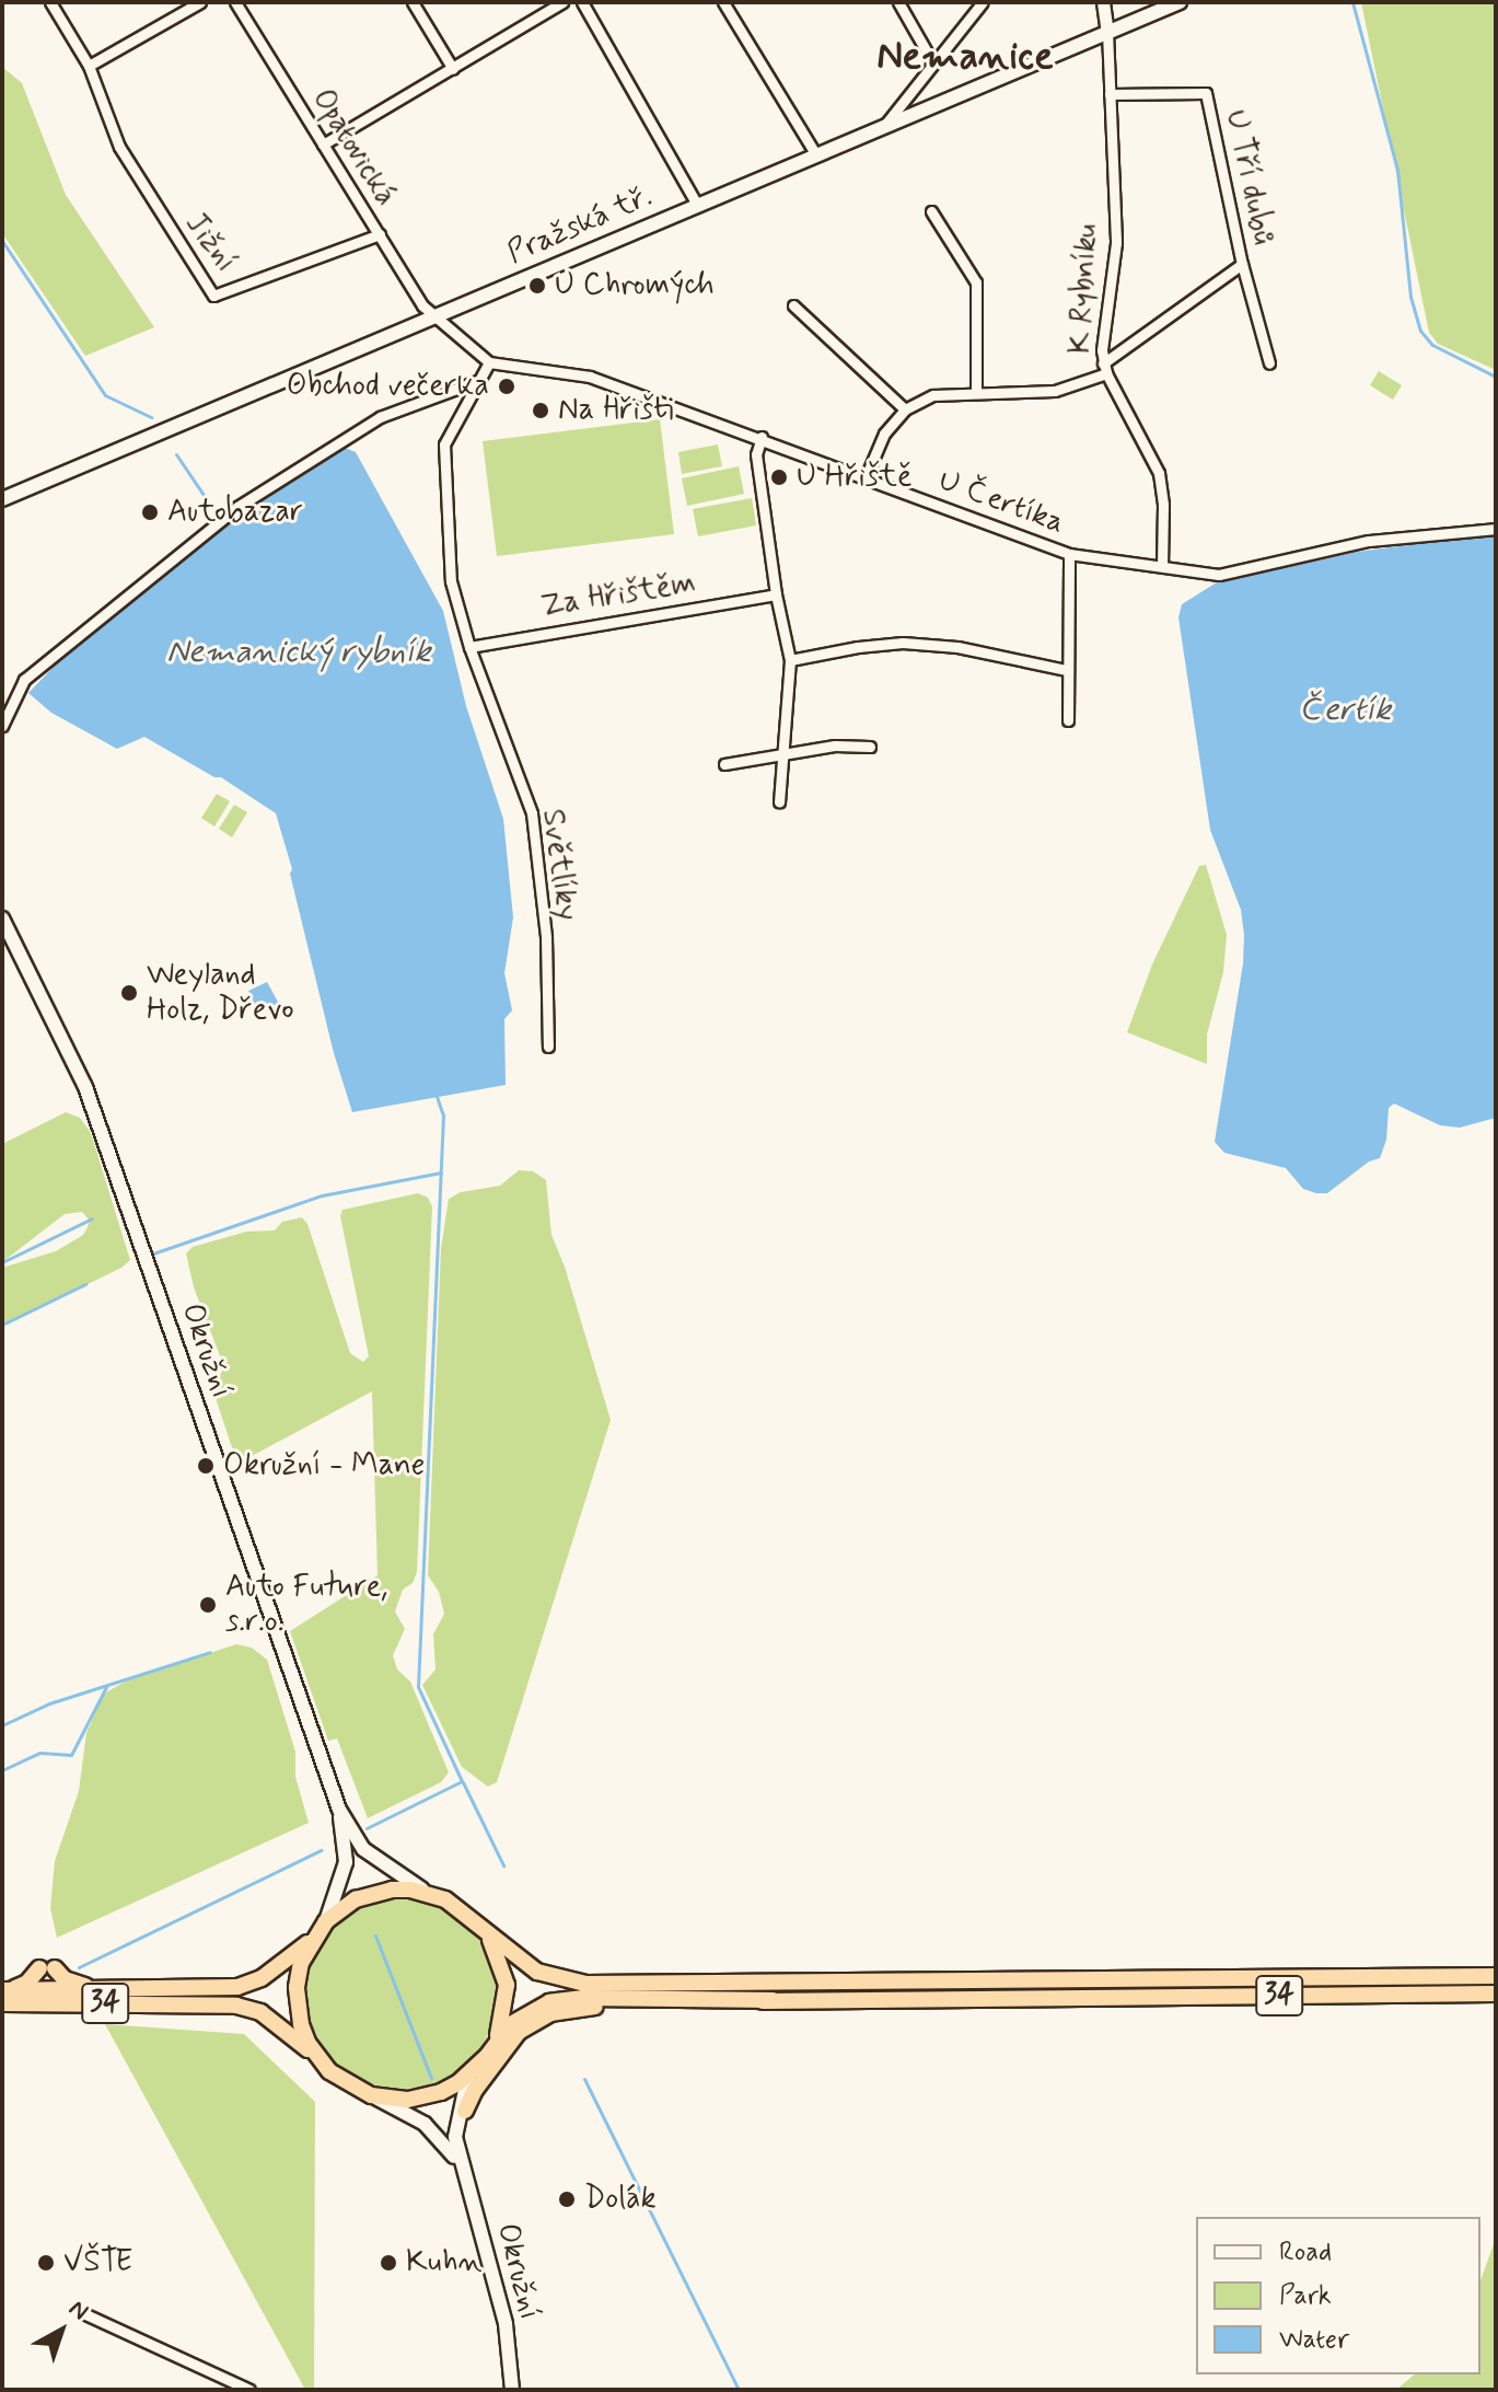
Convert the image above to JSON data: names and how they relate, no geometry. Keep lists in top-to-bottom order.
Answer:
{
  "streets": {
    "highway": ["34"],
    "main road": ["Pražská tř.", "Okružní"],
    "street": [
      "Opatovická",
      "U Tří dubů",
      "Jižní",
      "K Rybníku",
      "U Čertíka",
      "Za Hřištěm",
      "Světlíky"
    ]
  },
  "crossings": [
    ["Opatovická", "Pražská tř."],
    ["Opatovická", "Jižní"],
    ["Opatovická", "U Čertíka"],
    ["U Tří dubů", "K Rybníku"],
    ["Pražská tř.", "K Rybníku"],
    ["K Rybníku", "U Čertíka"],
    ["Za Hřištěm", "Světlíky"],
    ["Okružní", "34"]
  ],
  "districts": ["Nemanice"],
  "water": ["Nemanický rybník", "Čertík"],
  "places": [
    "U Chromých",
    "Obchod večerka",
    "Na Hřišti",
    "U Hřiště",
    "Autobazar",
    "Weyland Holz, Dřevo",
    "Okružní - Mane",
    "Auto Future, s.r.o.",
    "Dolák",
    "VŠTE",
    "Kuhn"
  ],
  "legend": ["Road", "Park", "Water"],
  "north": "top right"
}
